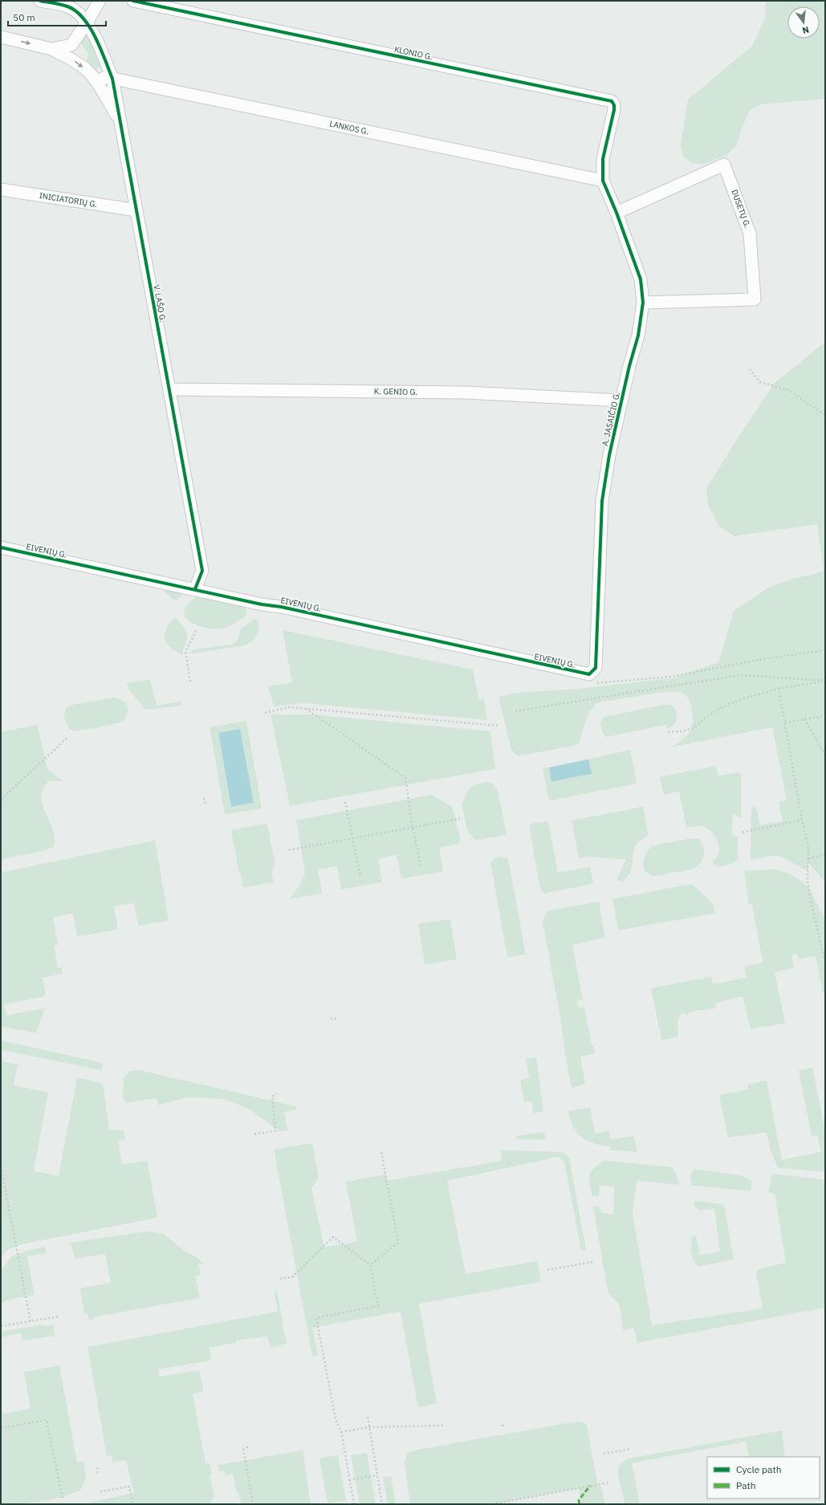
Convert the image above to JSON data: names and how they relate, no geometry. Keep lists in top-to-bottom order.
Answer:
{
  "streets": {
    "street": [
      "KLONIO G.",
      "LANKOS G.",
      "INICIATORIŲ G.",
      "DUSETŲ G.",
      "V. LAŠO G.",
      "K. GENIO G.",
      "A. JASAIČIO G.",
      "EIVENIŲ G."
    ]
  },
  "crossings": [
    ["KLONIO G.", "LANKOS G."],
    ["KLONIO G.", "A. JASAIČIO G."],
    ["LANKOS G.", "V. LAŠO G."],
    ["LANKOS G.", "A. JASAIČIO G."],
    ["INICIATORIŲ G.", "V. LAŠO G."],
    ["DUSETŲ G.", "A. JASAIČIO G."],
    ["V. LAŠO G.", "K. GENIO G."],
    ["V. LAŠO G.", "EIVENIŲ G."],
    ["K. GENIO G.", "A. JASAIČIO G."],
    ["A. JASAIČIO G.", "EIVENIŲ G."]
  ],
  "legend": ["Cycle path", "Path"],
  "scale_bar": "50 m",
  "north": "bottom"
}
